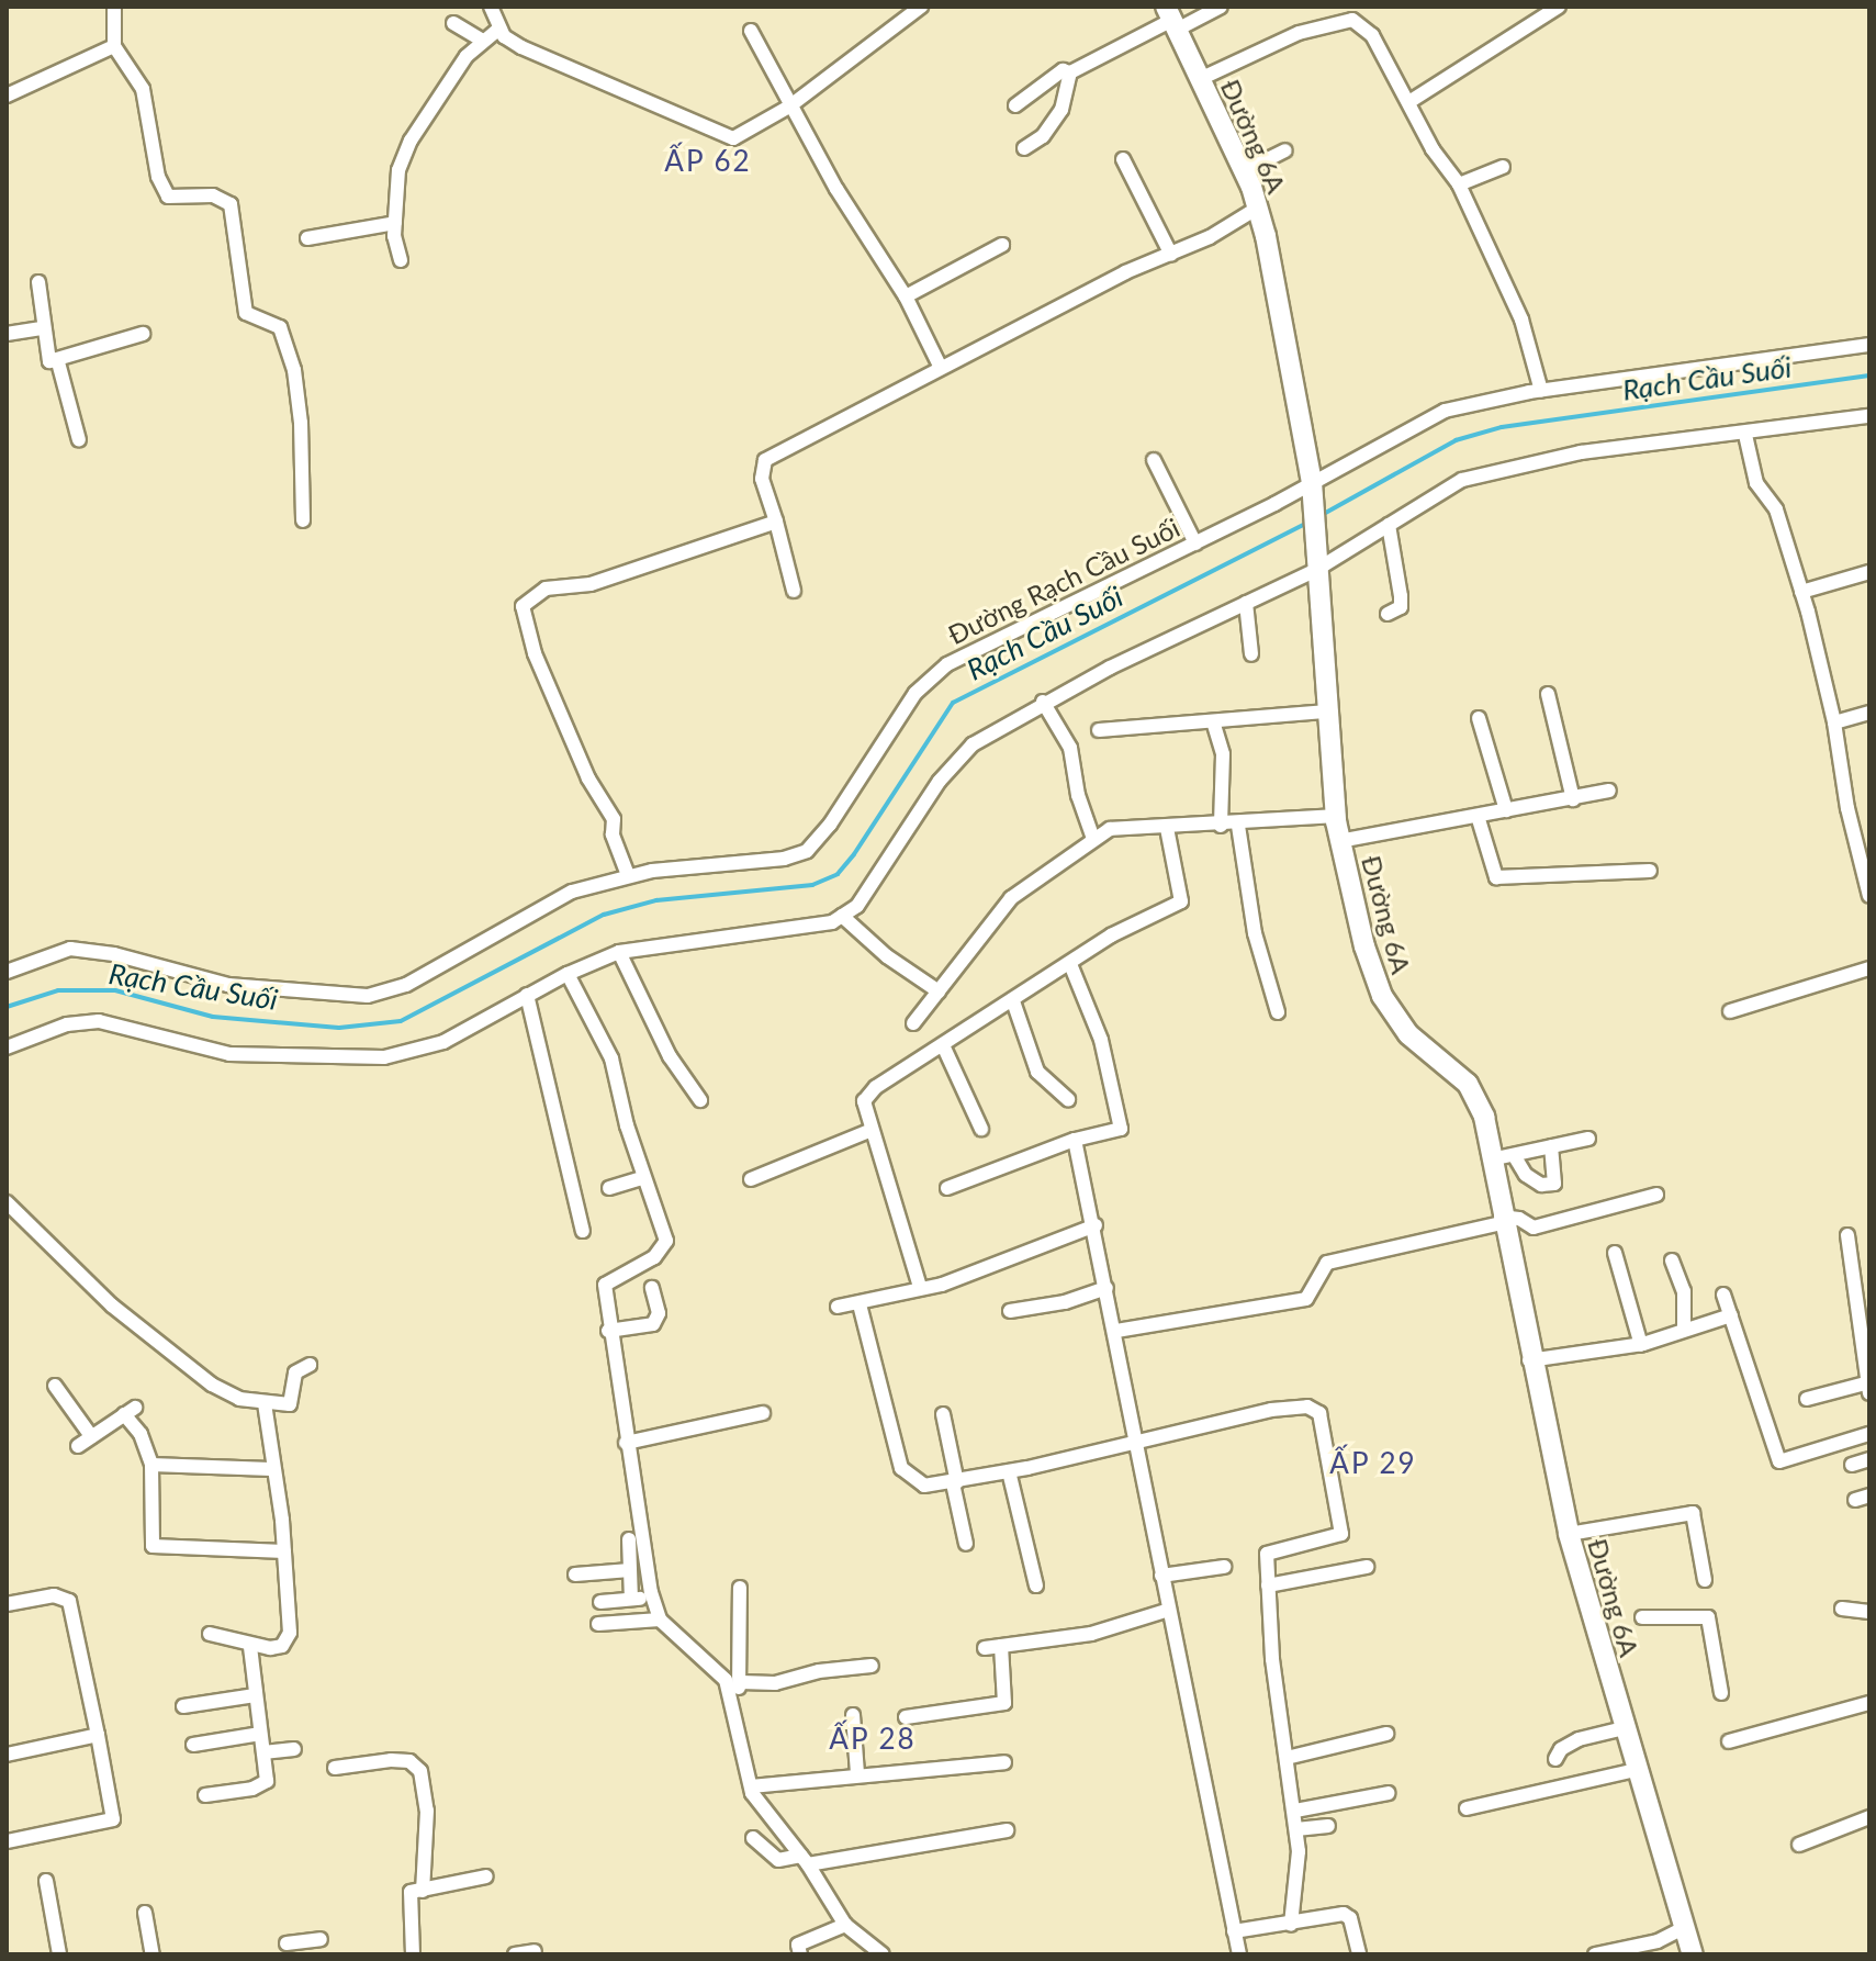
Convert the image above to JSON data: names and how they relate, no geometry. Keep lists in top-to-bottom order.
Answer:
{
  "streets": {
    "street": ["Đường 6A", "Đường Rạch Cầu Suối"]
  },
  "crossings": [
    ["Đường 6A", "Đường Rạch Cầu Suối"]
  ],
  "districts": ["ẤP 62", "ẤP 29", "ẤP 28"],
  "water": ["Rạch Cầu Suối"]
}
